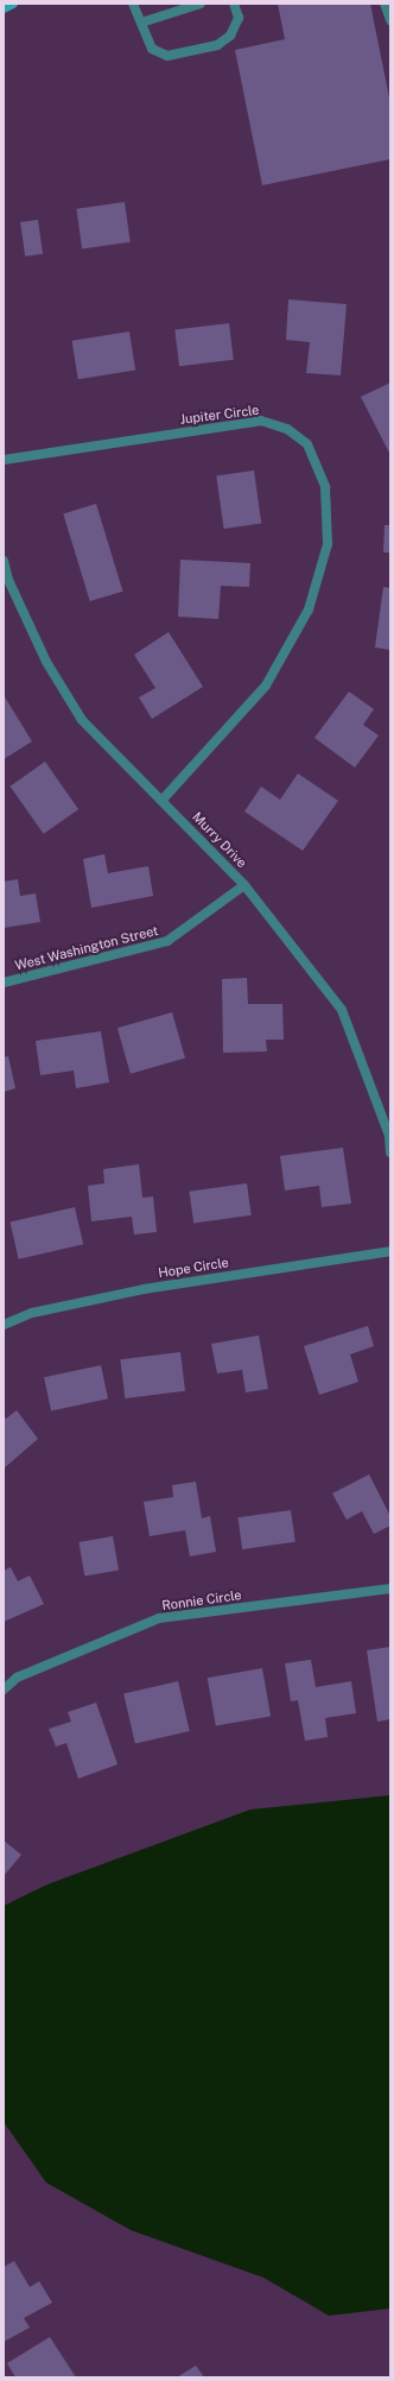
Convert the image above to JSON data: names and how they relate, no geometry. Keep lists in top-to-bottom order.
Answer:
{
  "streets": {
    "street": [
      "Jupiter Circle",
      "Murry Drive",
      "West Washington Street",
      "Hope Circle",
      "Ronnie Circle"
    ]
  },
  "crossings": [
    ["Jupiter Circle", "Murry Drive"],
    ["Murry Drive", "West Washington Street"]
  ]
}
